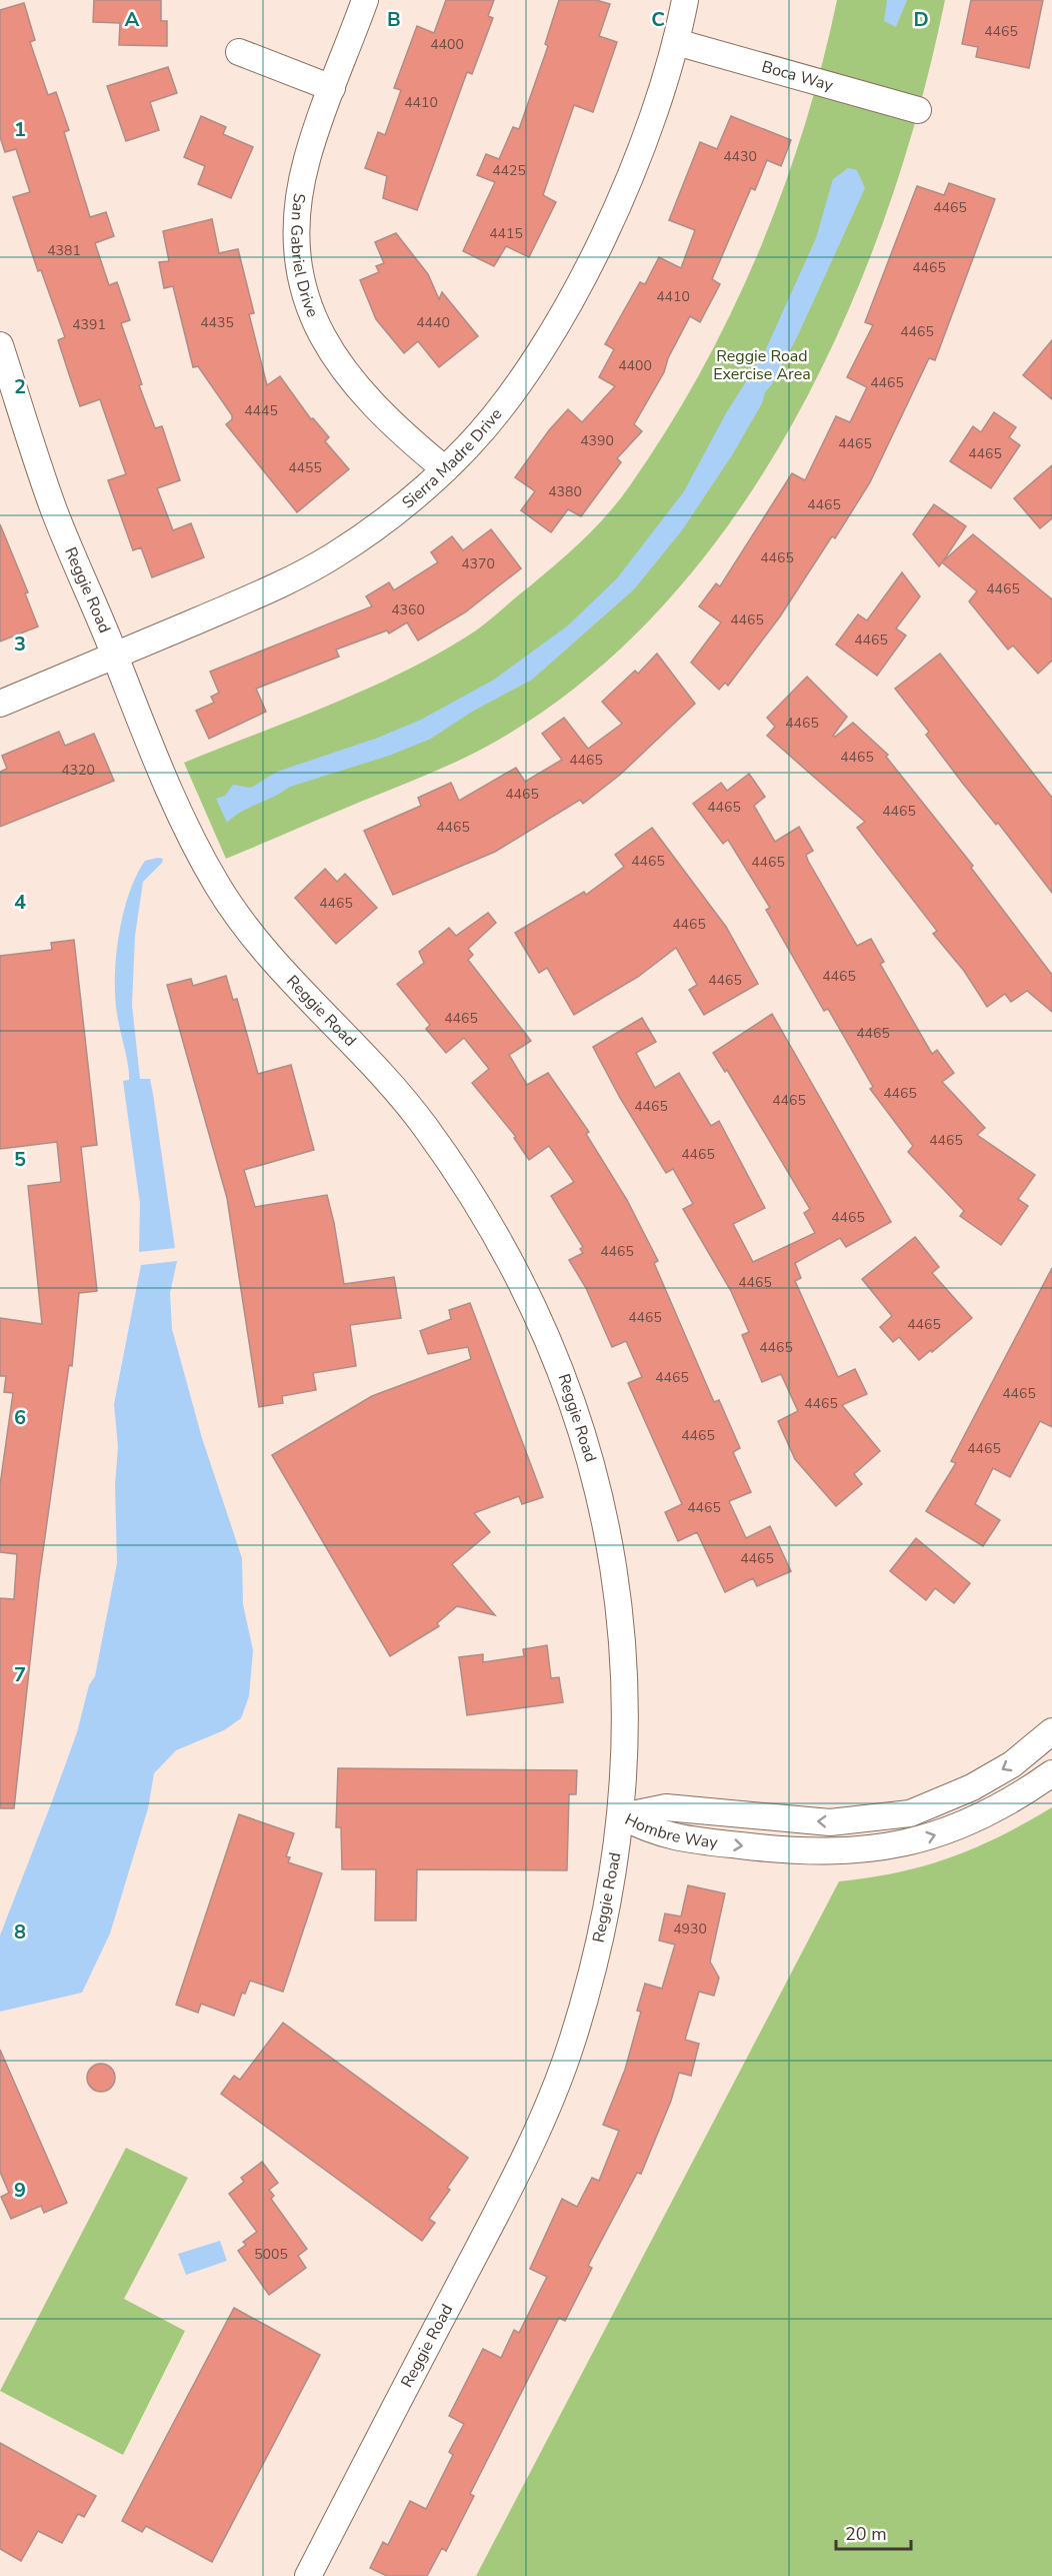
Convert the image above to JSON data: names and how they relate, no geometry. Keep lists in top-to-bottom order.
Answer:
{
  "streets": {
    "street": [
      "Boca Way",
      "San Gabriel Drive",
      "Sierra Madre Drive",
      "Reggie Road",
      "Hombre Way"
    ]
  },
  "crossings": [
    ["Boca Way", "Sierra Madre Drive"],
    ["San Gabriel Drive", "Sierra Madre Drive"],
    ["Sierra Madre Drive", "Reggie Road"],
    ["Reggie Road", "Hombre Way"]
  ],
  "parks": ["Reggie Road Exercise Area"],
  "house_numbers": [
    "4465",
    "4400",
    "4410",
    "4430",
    "4425",
    "4465",
    "4415",
    "4381",
    "4465",
    "4410",
    "4435",
    "4440",
    "4391",
    "4465",
    "4400",
    "4465",
    "4445",
    "4390",
    "4465",
    "4465",
    "4455",
    "4380",
    "4465",
    "4465",
    "4370",
    "4465",
    "4360",
    "4465",
    "4465",
    "4465",
    "4465",
    "4465",
    "4320",
    "4465",
    "4465",
    "4465",
    "4465",
    "4465",
    "4465",
    "4465",
    "4465",
    "4465",
    "4465",
    "4465",
    "4465",
    "4465",
    "4465",
    "4465",
    "4465",
    "4465",
    "4465",
    "4465",
    "4465",
    "4465",
    "4465",
    "4465",
    "4465",
    "4465",
    "4465",
    "4465",
    "4465",
    "4465",
    "4465",
    "4930",
    "5005"
  ],
  "scale_bar": "20 m",
  "grid": {
    "columns": [
      "A",
      "B",
      "C",
      "D"
    ],
    "rows": [
      "1",
      "2",
      "3",
      "4",
      "5",
      "6",
      "7",
      "8",
      "9"
    ]
  }
}
